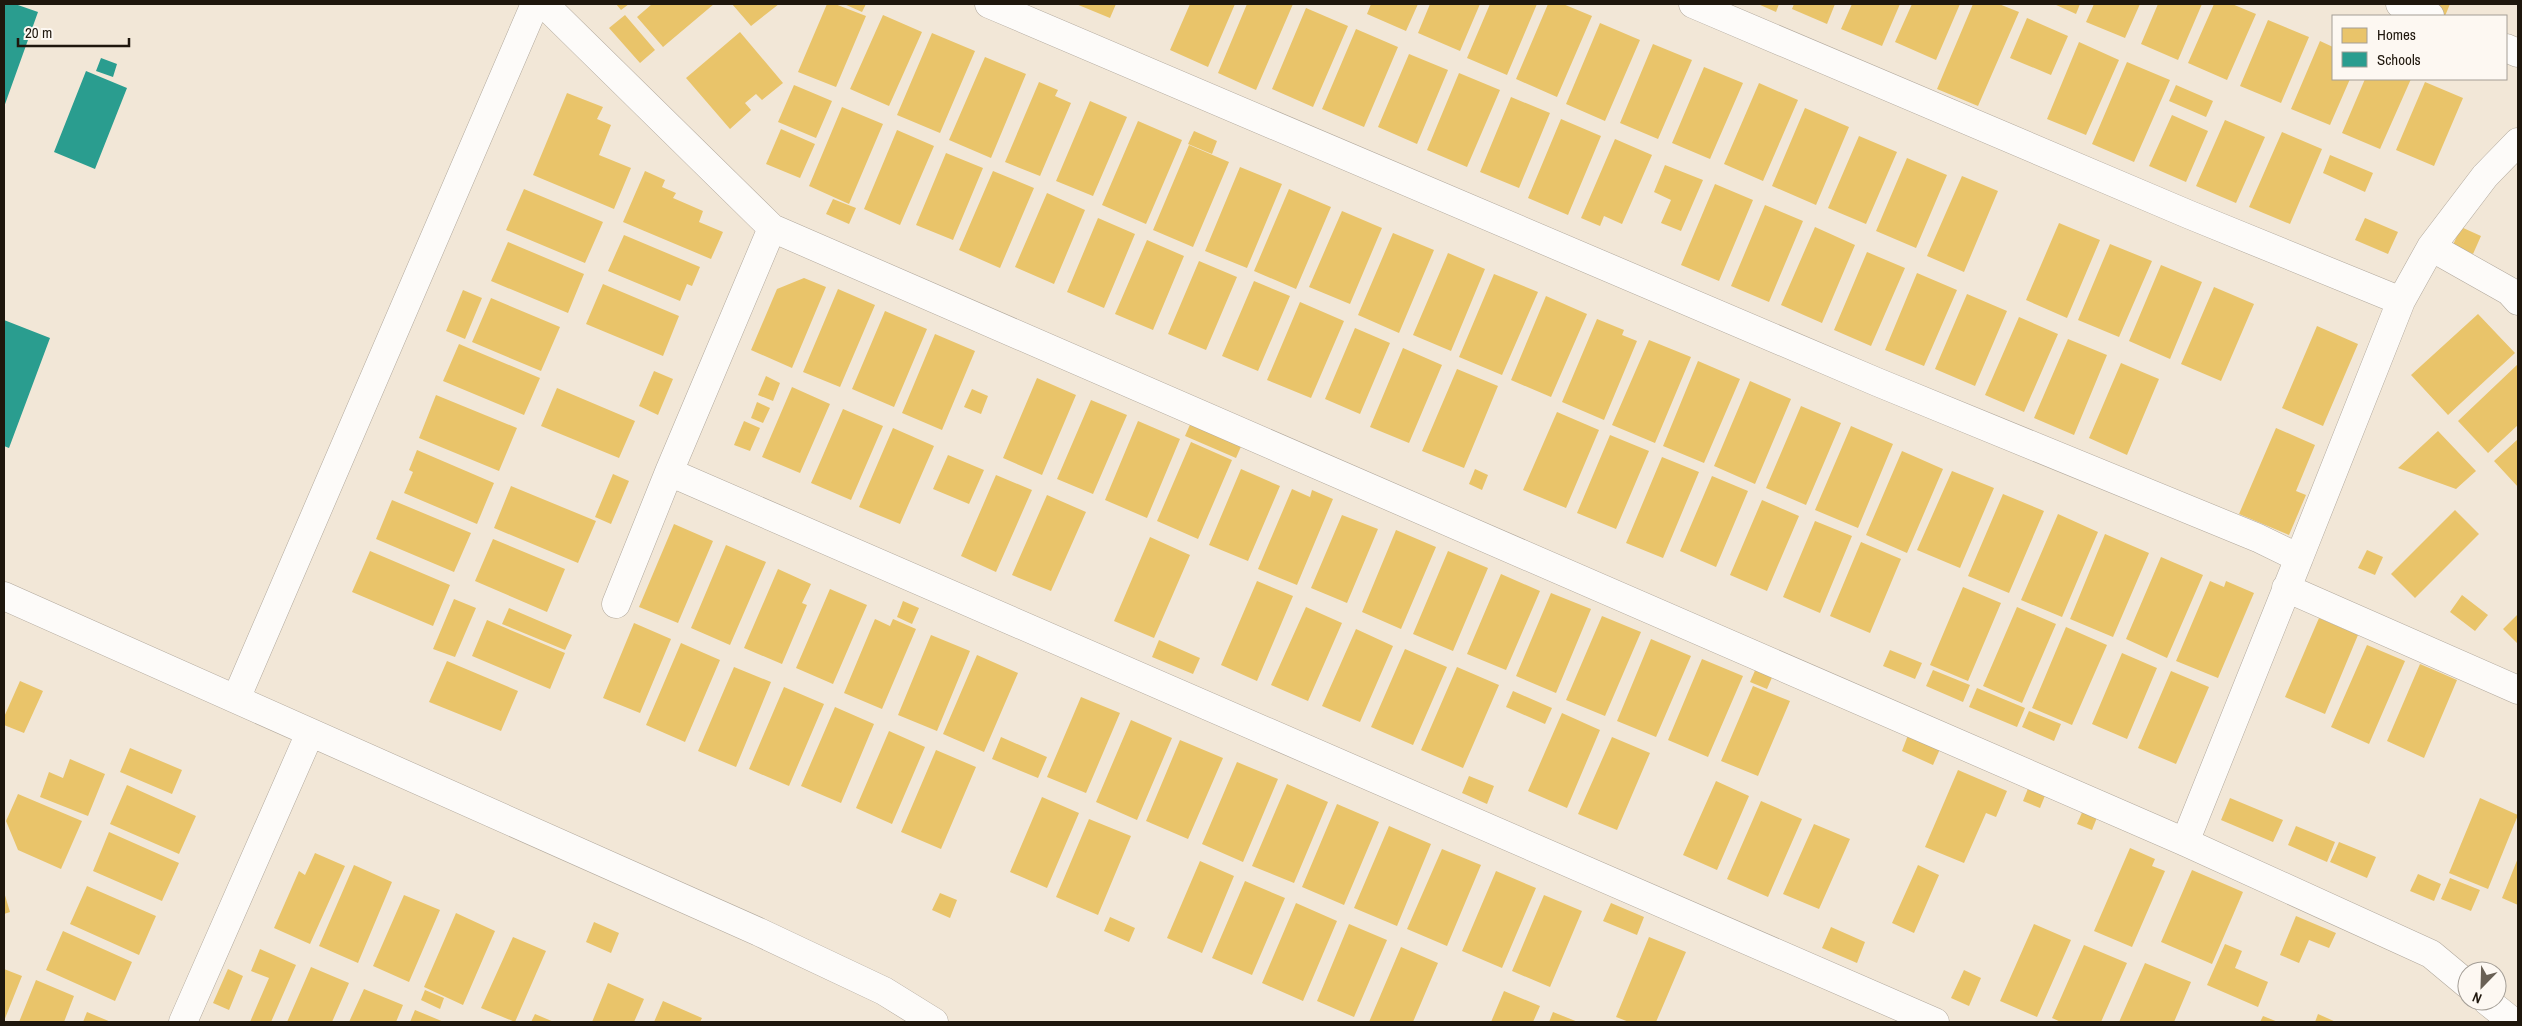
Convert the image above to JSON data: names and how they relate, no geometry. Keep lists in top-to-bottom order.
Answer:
{
  "legend": ["Homes", "Schools"],
  "scale_bar": "20 m",
  "north": "bottom left"
}
